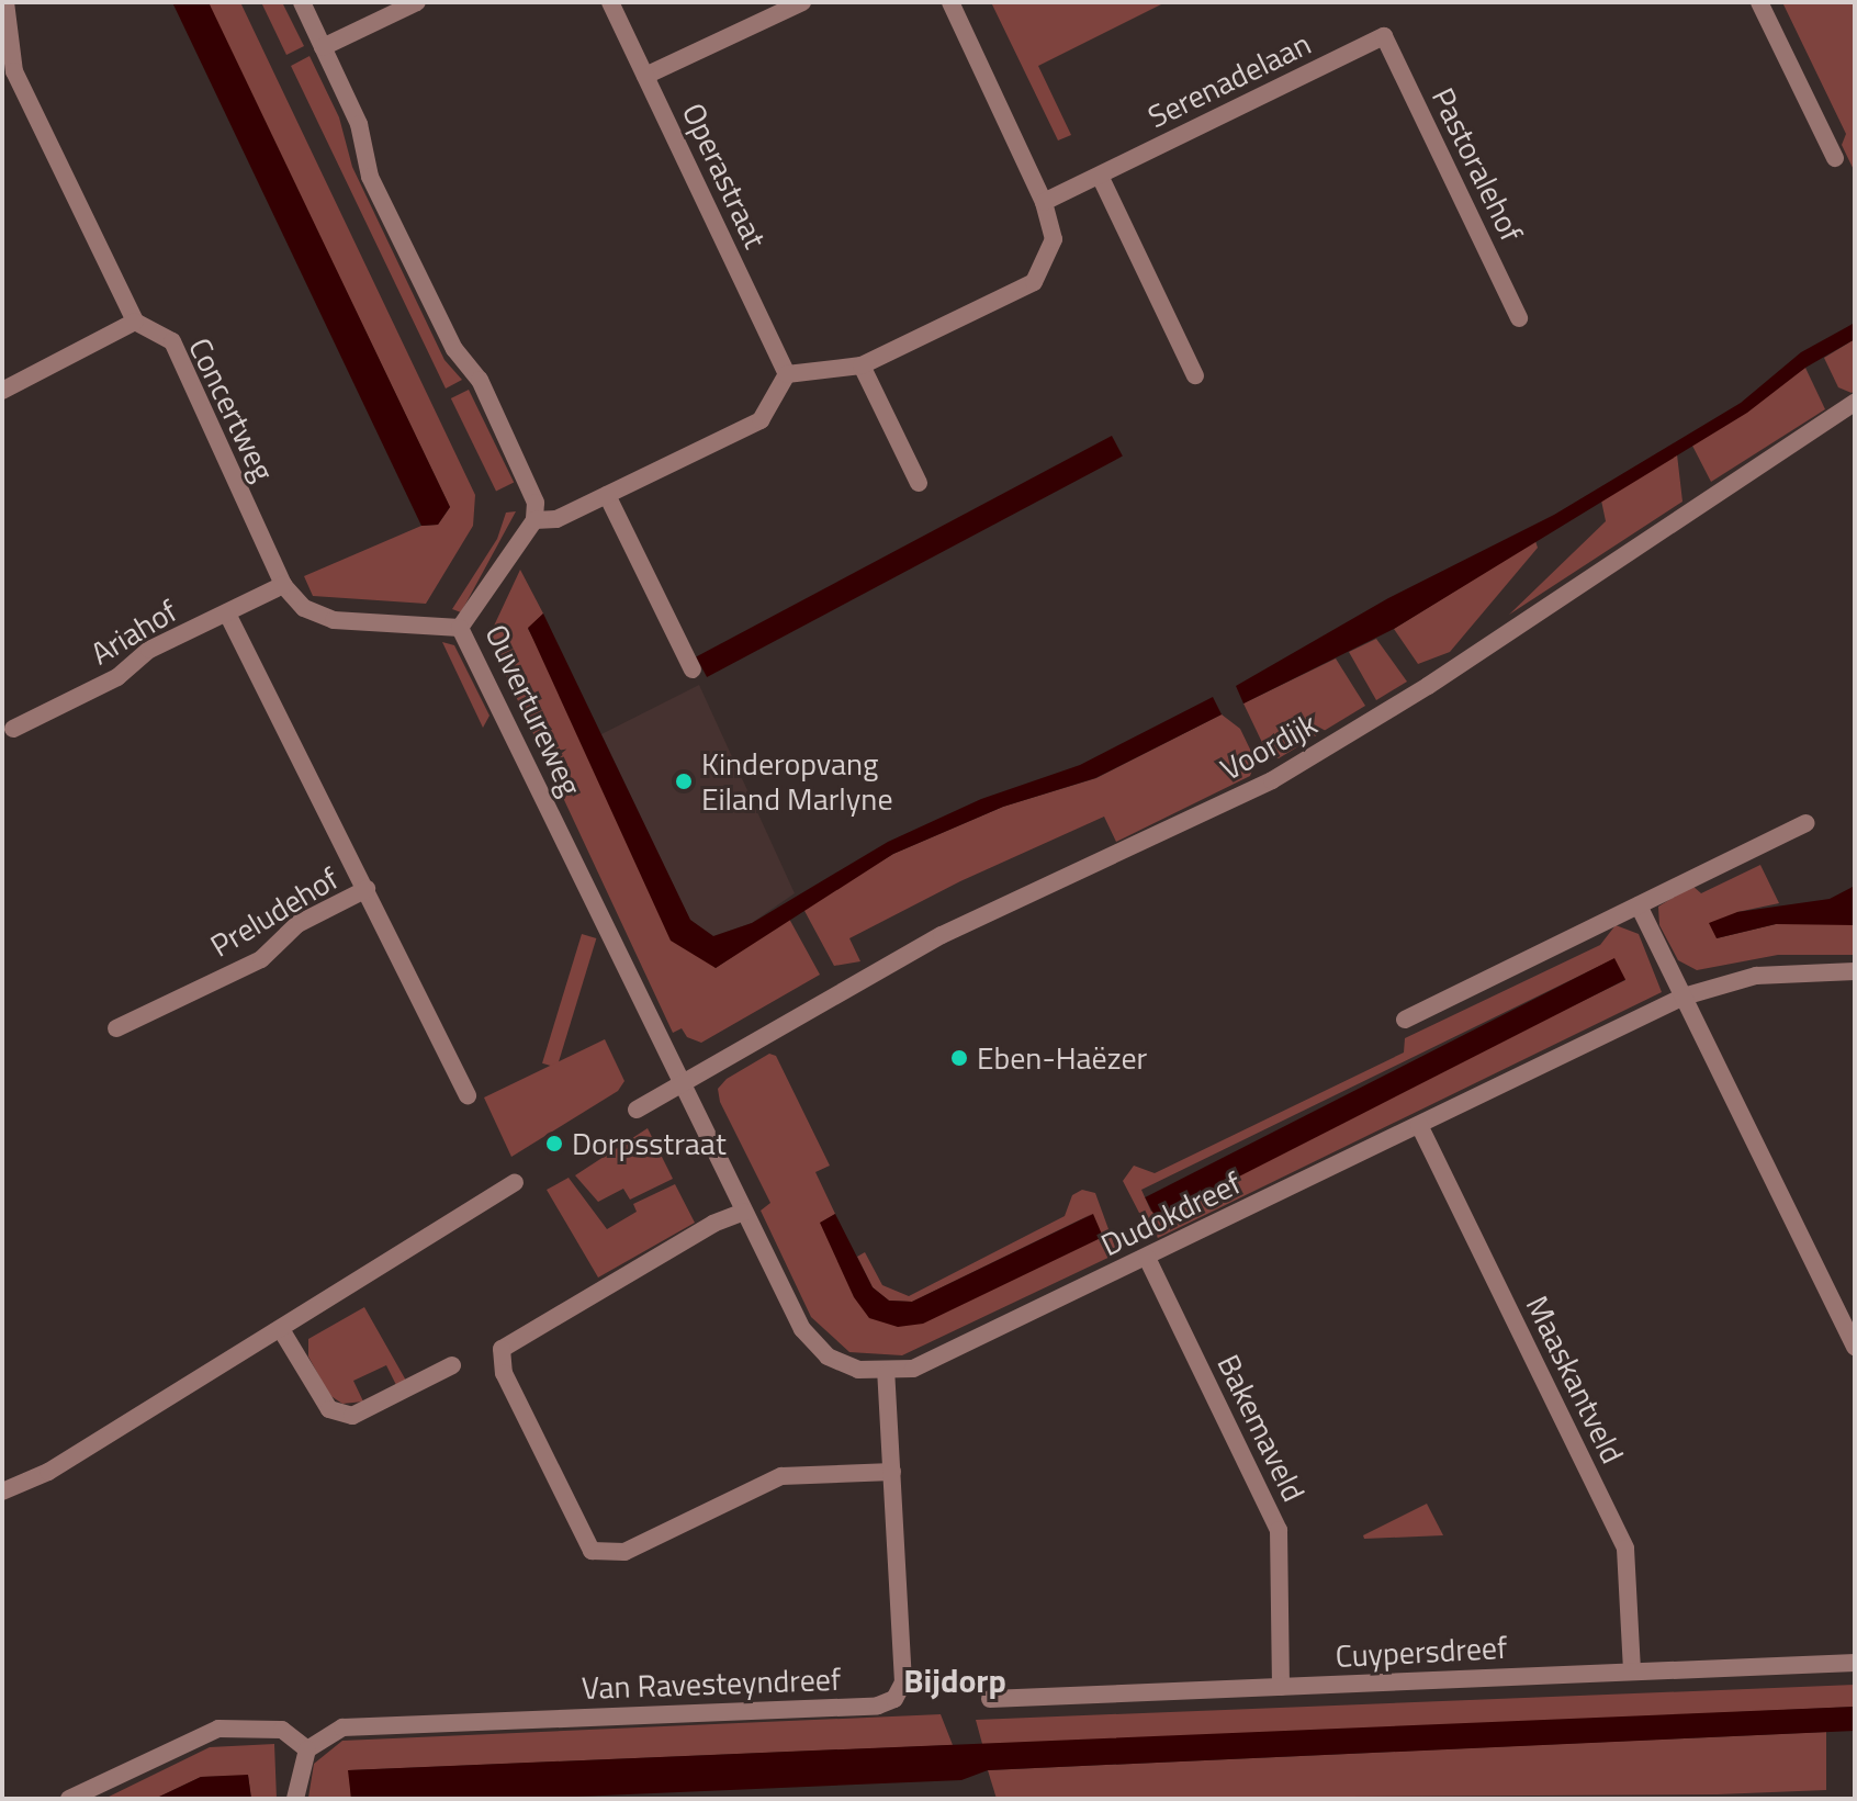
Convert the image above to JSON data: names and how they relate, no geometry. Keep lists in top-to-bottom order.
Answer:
{
  "streets": {
    "street": [
      "Serenadelaan",
      "Pastoralehof",
      "Operastraat",
      "Concertweg",
      "Ariahof",
      "Ouvertureweg",
      "Voordijk",
      "Preludehof",
      "Dudokdreef",
      "Maaskantveld",
      "Bakemaveld",
      "Cuypersdreef",
      "Van Ravesteyndreef"
    ]
  },
  "crossings": [
    ["Serenadelaan", "Pastoralehof"],
    ["Concertweg", "Ariahof"],
    ["Concertweg", "Ouvertureweg"],
    ["Ouvertureweg", "Voordijk"],
    ["Dudokdreef", "Maaskantveld"],
    ["Dudokdreef", "Bakemaveld"],
    ["Dudokdreef", "Van Ravesteyndreef"],
    ["Maaskantveld", "Cuypersdreef"],
    ["Bakemaveld", "Cuypersdreef"]
  ],
  "districts": ["Bijdorp"],
  "places": ["Kinderopvang Eiland Marlyne", "Eben-Haëzer", "Dorpsstraat"]
}
